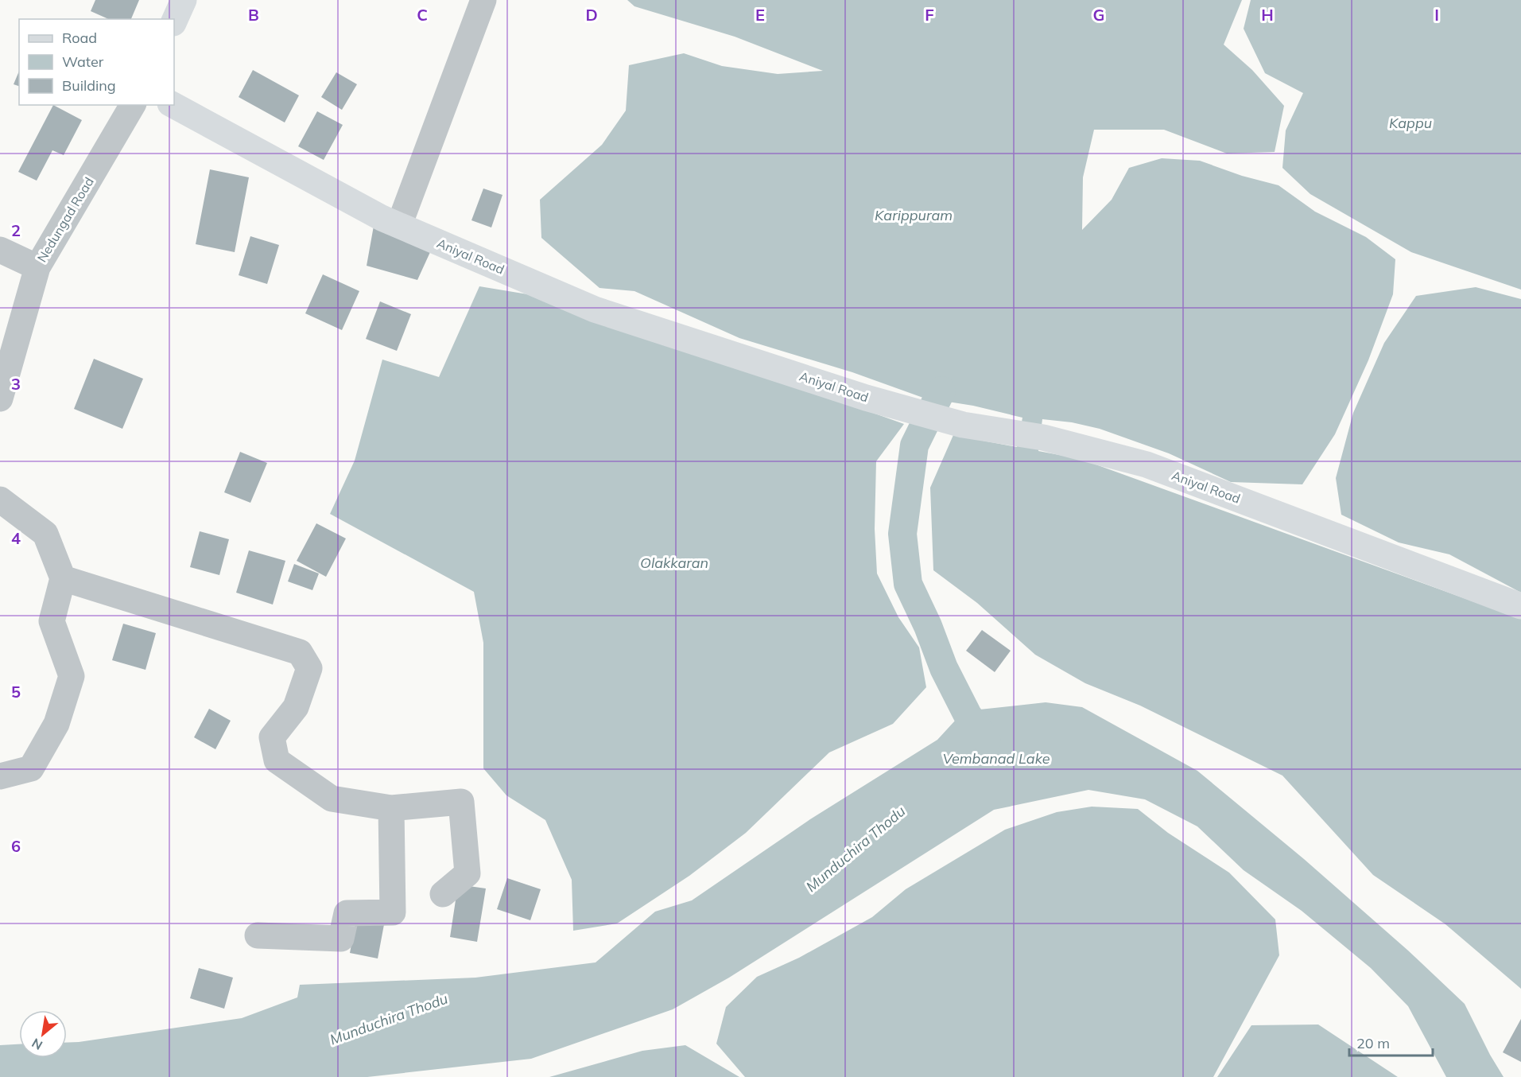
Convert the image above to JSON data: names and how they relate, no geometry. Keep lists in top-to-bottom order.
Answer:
{
  "streets": {
    "main road": ["Aniyal Road"],
    "street": ["Nedungad Road"]
  },
  "water": [
    "Kappu",
    "Karippuram",
    "Olakkaran",
    "Vembanad Lake",
    "Munduchira Thodu"
  ],
  "legend": ["Road", "Water", "Building"],
  "scale_bar": "20 m",
  "north": "bottom left",
  "grid": {
    "columns": [
      "B",
      "C",
      "D",
      "E",
      "F",
      "G",
      "H",
      "I"
    ],
    "rows": [
      "2",
      "3",
      "4",
      "5",
      "6"
    ]
  }
}
